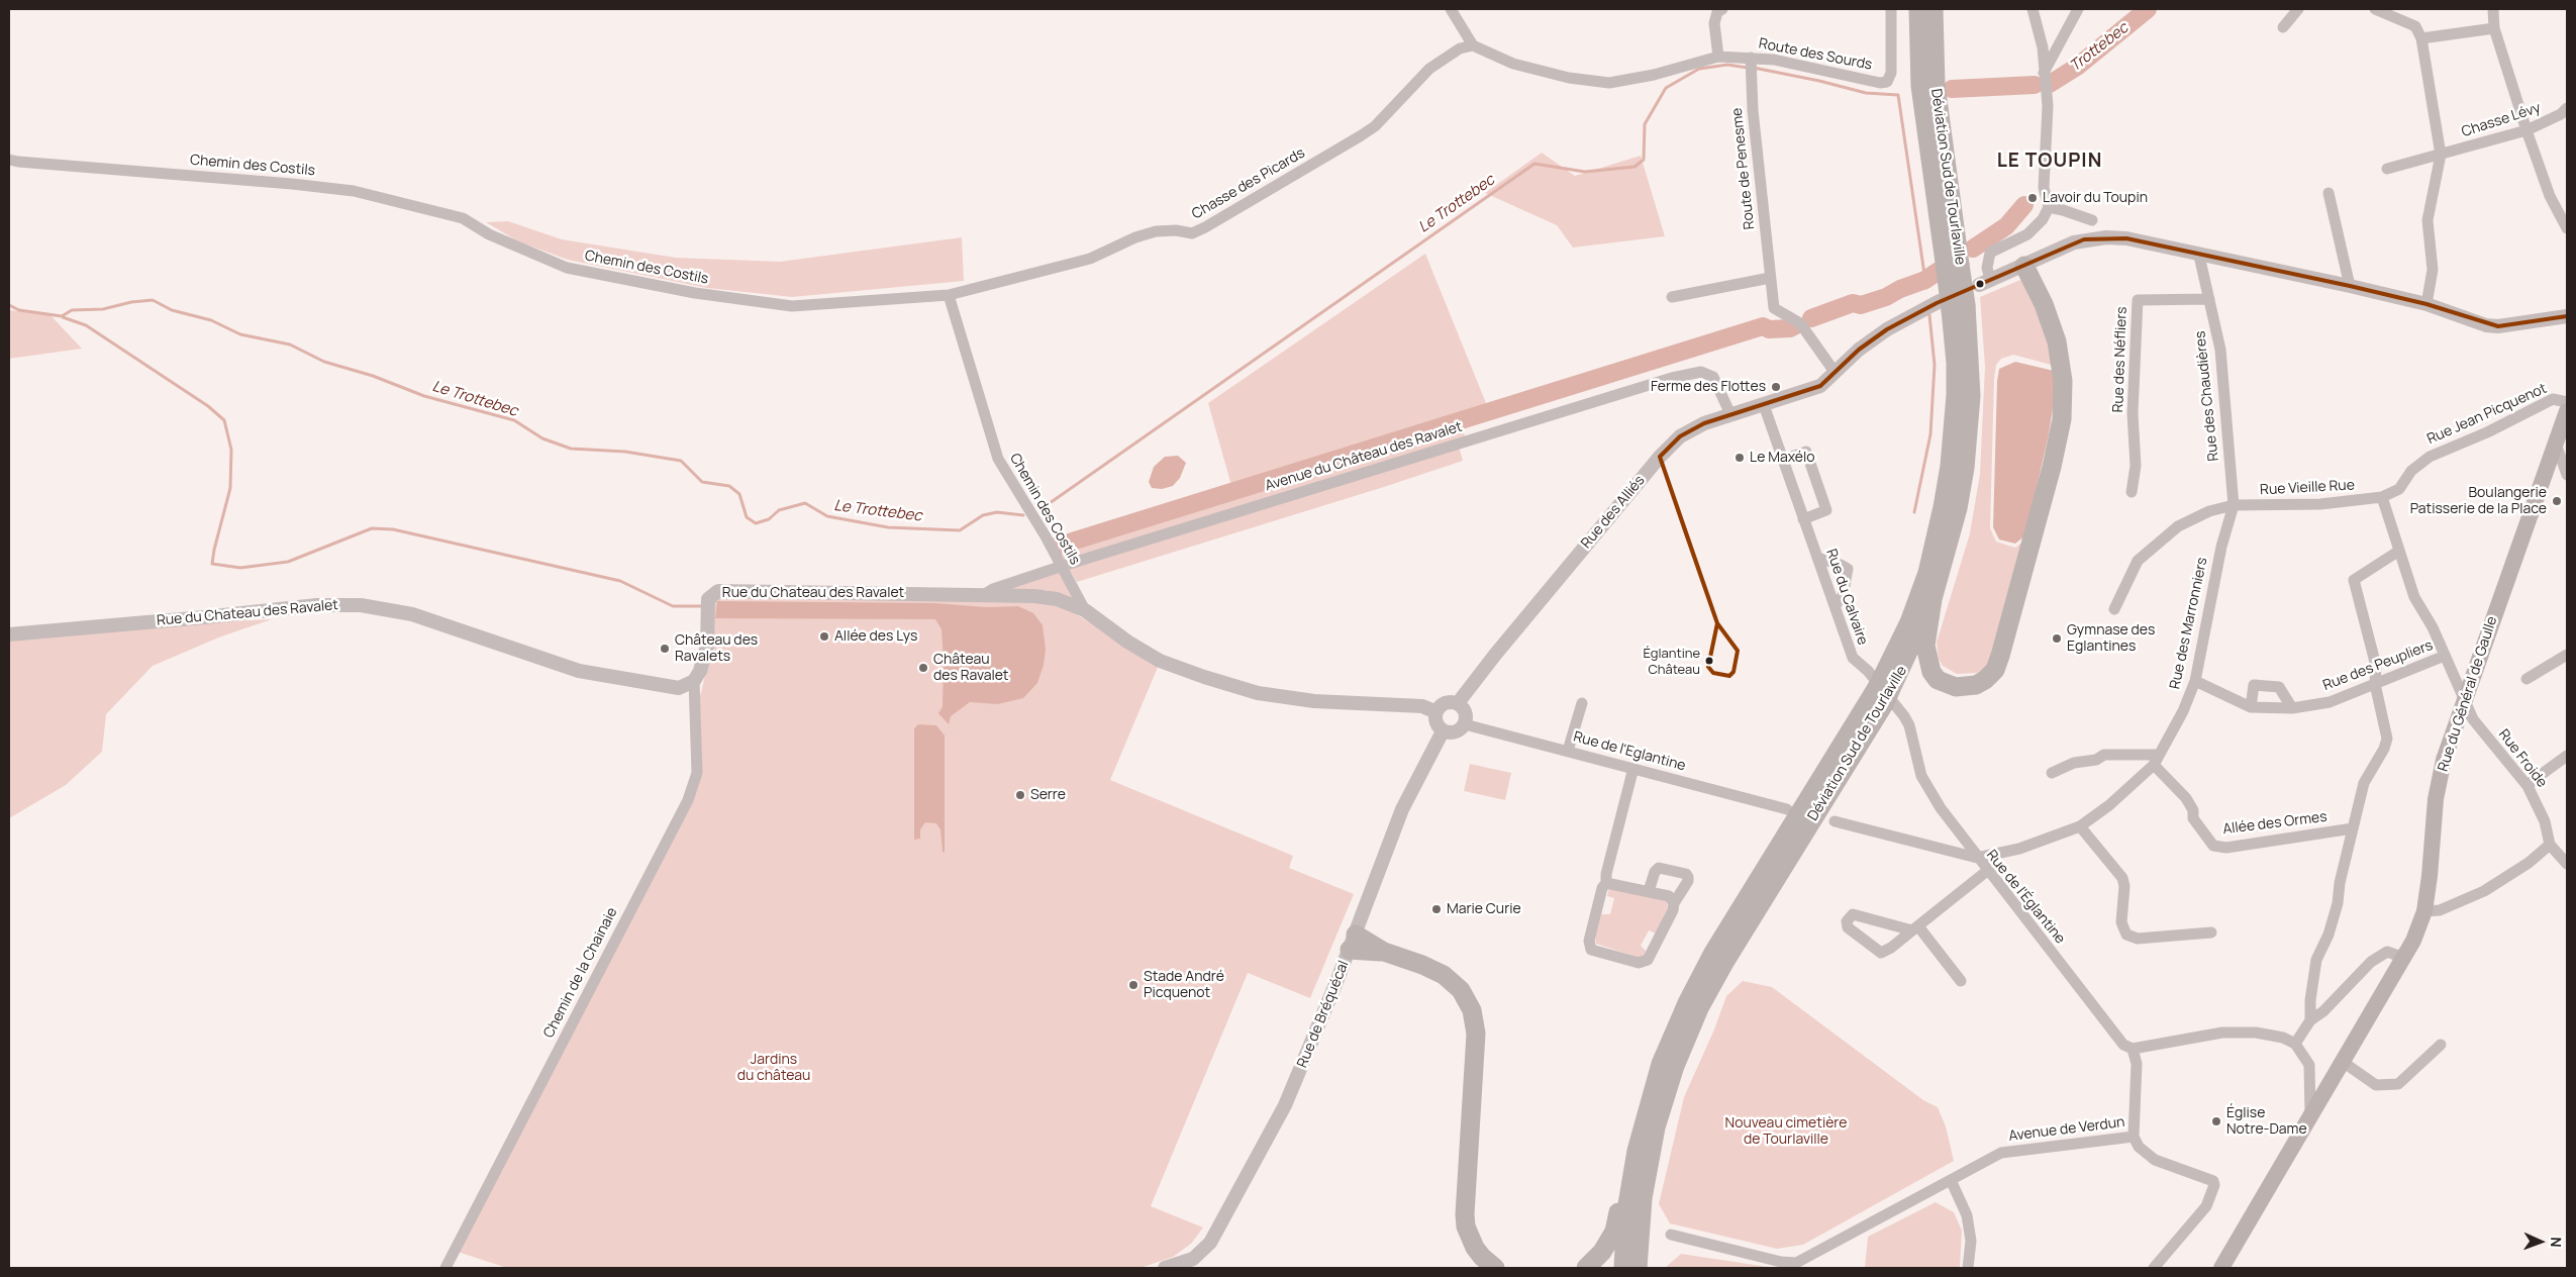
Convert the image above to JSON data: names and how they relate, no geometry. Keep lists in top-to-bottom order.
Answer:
{
  "streets": {
    "highway": ["Déviation Sud de Tourlaville"],
    "main road": ["Rue du Général de Gaulle"],
    "street": [
      "Route des Sourds",
      "Chasse Lévy",
      "Chemin des Costils",
      "Route de Penesme",
      "Chasse des Picards",
      "Rue des Néfliers",
      "Rue des Chaudières",
      "Rue Jean Picquenot",
      "Avenue du Château des Ravalet",
      "Rue Vieille Rue",
      "Rue des Alliés",
      "Rue du Chateau des Ravalet",
      "Rue du Calvaire",
      "Rue des Marronniers",
      "Rue des Peupliers",
      "Rue de l'Eglantine",
      "Rue Froide",
      "Allée des Ormes",
      "Rue de l'Églantine",
      "Chemin de la Chainaie",
      "Rue de Bréquécal",
      "Avenue de Verdun"
    ]
  },
  "crossings": [
    ["Route des Sourds", "Route de Penesme"],
    ["Route des Sourds", "Chasse des Picards"],
    ["Chemin des Costils", "Chasse des Picards"],
    ["Chemin des Costils", "Avenue du Château des Ravalet"],
    ["Chemin des Costils", "Rue du Chateau des Ravalet"],
    ["Route de Penesme", "Rue des Alliés"],
    ["Déviation Sud de Tourlaville", "Rue des Alliés"],
    ["Rue des Néfliers", "Rue des Chaudières"],
    ["Rue des Chaudières", "Rue Vieille Rue"],
    ["Rue des Chaudières", "Rue des Marronniers"],
    ["Rue Jean Picquenot", "Rue Vieille Rue"],
    ["Avenue du Château des Ravalet", "Rue des Alliés"],
    ["Avenue du Château des Ravalet", "Rue du Chateau des Ravalet"],
    ["Rue Vieille Rue", "Rue des Marronniers"],
    ["Rue des Alliés", "Rue du Chateau des Ravalet"],
    ["Rue des Alliés", "Rue du Calvaire"],
    ["Rue des Alliés", "Rue de l'Eglantine"],
    ["Rue des Alliés", "Rue de Bréquécal"],
    ["Rue du Chateau des Ravalet", "Rue de l'Eglantine"],
    ["Rue du Chateau des Ravalet", "Chemin de la Chainaie"],
    ["Rue du Chateau des Ravalet", "Rue de Bréquécal"],
    ["Rue du Calvaire", "Rue des Marronniers"],
    ["Rue du Calvaire", "Rue de l'Églantine"],
    ["Rue des Marronniers", "Rue des Peupliers"],
    ["Rue des Marronniers", "Allée des Ormes"],
    ["Rue des Marronniers", "Rue de l'Églantine"],
    ["Rue du Général de Gaulle", "Rue Froide"],
    ["Rue de l'Eglantine", "Rue de Bréquécal"]
  ],
  "districts": ["LE TOUPIN"],
  "water": ["Trottebec", "Le Trottebec"],
  "parks": ["Jardins du château", "Nouveau cimetière de Tourlaville"],
  "places": [
    "Lavoir du Toupin",
    "Ferme des Flottes",
    "Le Maxélo",
    "Boulangerie Patisserie de la Place",
    "Allée des Lys",
    "Gymnase des Eglantines",
    "Château des Ravalets",
    "Églantine Château",
    "Château des Ravalet",
    "Serre",
    "Marie Curie",
    "Stade André Picquenot",
    "Église Notre-Dame"
  ],
  "north": "right"
}
